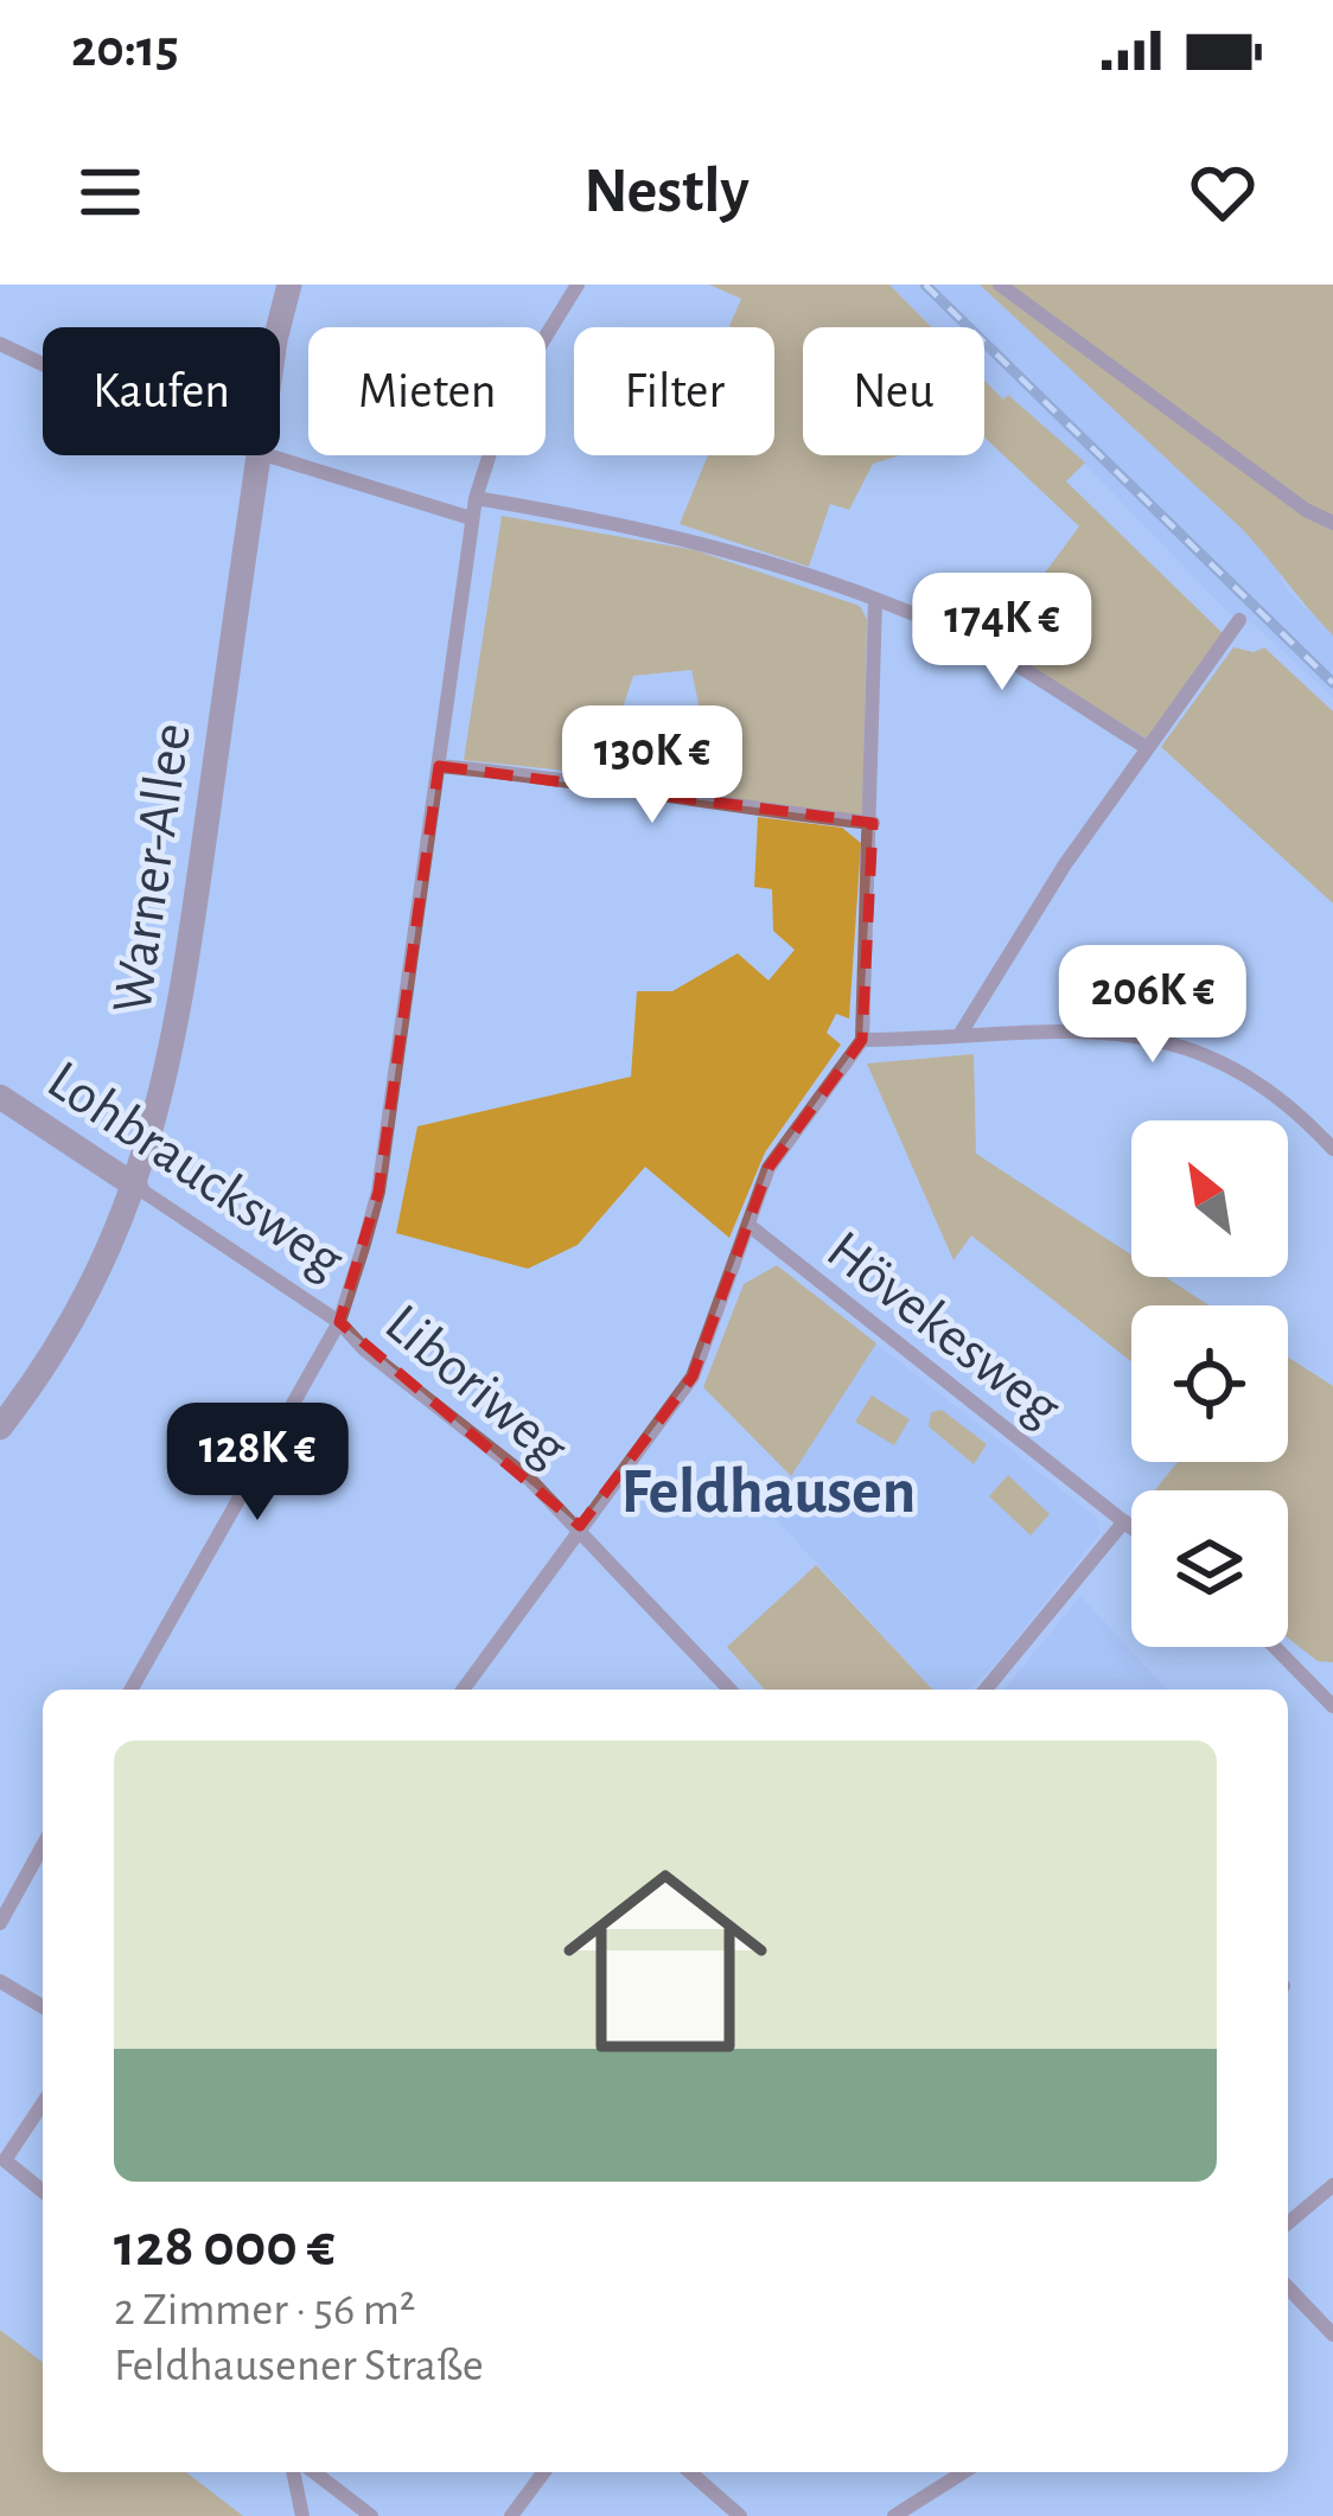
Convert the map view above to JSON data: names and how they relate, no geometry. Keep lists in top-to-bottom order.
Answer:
{
  "streets": {
    "street": [
      "Warner-Allee",
      "Lohbraucksweg",
      "Hövekesweg",
      "Liboriweg"
    ]
  },
  "crossings": [
    ["Warner-Allee", "Lohbraucksweg"],
    ["Lohbraucksweg", "Liboriweg"]
  ],
  "districts": ["Feldhausen"],
  "north": "top left",
  "page": {
    "status": "20:15",
    "header": "Nestly",
    "chip": [
      "Kaufen",
      "Mieten",
      "Filter",
      "Neu"
    ],
    "price": [
      "174K €",
      "130K €",
      "206K €",
      "128K €"
    ],
    "list": [
      {
        "name": "128 000 €",
        "note": "2 Zimmer · 56 m² · Feldhausener Straße"
      }
    ]
  }
}
